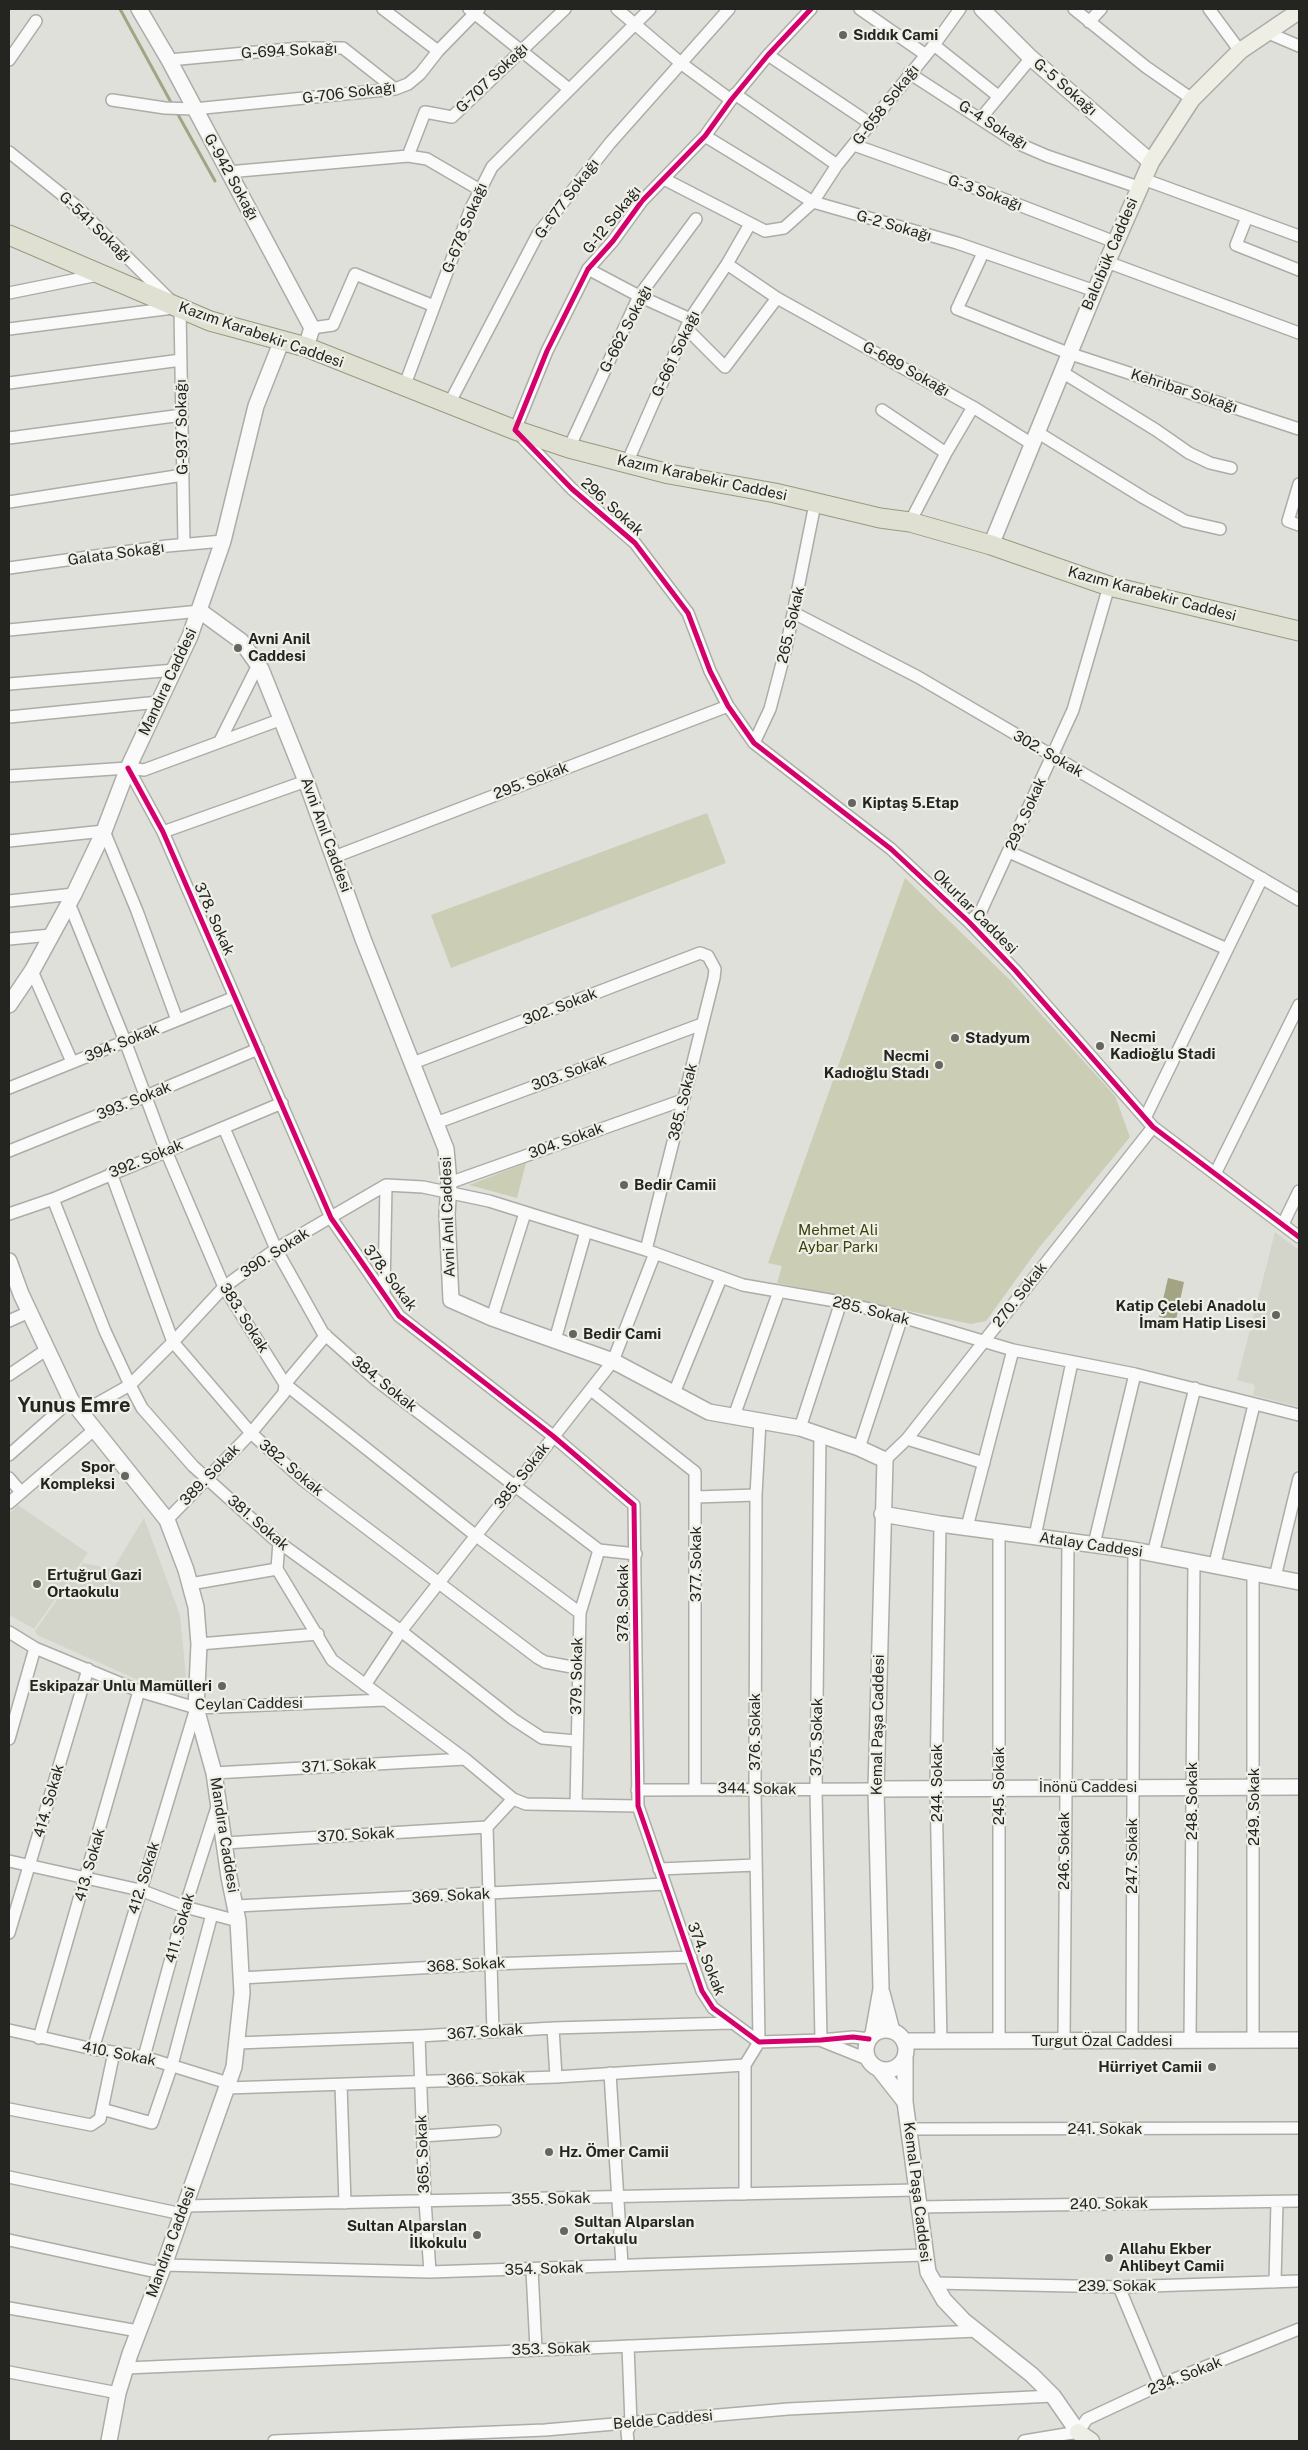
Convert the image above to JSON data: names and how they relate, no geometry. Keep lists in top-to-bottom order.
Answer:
{
  "streets": {
    "main road": ["Balcıbük Caddesi", "Kazım Karabekir Caddesi", "Kemal Paşa Caddesi"],
    "street": [
      "G-694 Sokağı",
      "G-707 Sokağı",
      "G-5 Sokağı",
      "G-706 Sokağı",
      "G-658 Sokağı",
      "G-4 Sokağı",
      "G-942 Sokağı",
      "G-3 Sokağı",
      "G-677 Sokağı",
      "G-12 Sokağı",
      "G-2 Sokağı",
      "G-541 Sokağı",
      "G-678 Sokağı",
      "G-662 Sokağı",
      "G-661 Sokağı",
      "G-689 Sokağı",
      "Kehribar Sokağı",
      "G-937 Sokağı",
      "296. Sokak",
      "Galata Sokağı",
      "265. Sokak",
      "Mandıra Caddesi",
      "302. Sokak",
      "295. Sokak",
      "293. Sokak",
      "Avni Anıl Caddesi",
      "Okurlar Caddesi",
      "378. Sokak",
      "394. Sokak",
      "303. Sokak",
      "393. Sokak",
      "385. Sokak",
      "304. Sokak",
      "392. Sokak",
      "390. Sokak",
      "270. Sokak",
      "285. Sokak",
      "383. Sokak",
      "384. Sokak",
      "382. Sokak",
      "389. Sokak",
      "381. Sokak",
      "Atalay Caddesi",
      "377. Sokak",
      "379. Sokak",
      "Ceylan Caddesi",
      "376. Sokak",
      "375. Sokak",
      "371. Sokak",
      "244. Sokak",
      "245. Sokak",
      "İnönü Caddesi",
      "344. Sokak",
      "414. Sokak",
      "248. Sokak",
      "249. Sokak",
      "370. Sokak",
      "246. Sokak",
      "247. Sokak",
      "413. Sokak",
      "412. Sokak",
      "369. Sokak",
      "411. Sokak",
      "374. Sokak",
      "368. Sokak",
      "367. Sokak",
      "Turgut Özal Caddesi",
      "410. Sokak",
      "366. Sokak",
      "241. Sokak",
      "365. Sokak",
      "355. Sokak",
      "240. Sokak",
      "354. Sokak",
      "239. Sokak",
      "353. Sokak",
      "234. Sokak",
      "Belde Caddesi"
    ]
  },
  "crossings": [
    ["G-694 Sokağı", "G-706 Sokağı"],
    ["G-694 Sokağı", "G-942 Sokağı"],
    ["G-5 Sokağı", "Balcıbük Caddesi"],
    ["G-706 Sokağı", "G-942 Sokağı"],
    ["G-658 Sokağı", "G-4 Sokağı"],
    ["G-658 Sokağı", "G-3 Sokağı"],
    ["G-658 Sokağı", "G-12 Sokağı"],
    ["G-658 Sokağı", "G-2 Sokağı"],
    ["G-658 Sokağı", "G-661 Sokağı"],
    ["G-4 Sokağı", "Balcıbük Caddesi"],
    ["G-3 Sokağı", "Balcıbük Caddesi"],
    ["G-677 Sokağı", "Kazım Karabekir Caddesi"],
    ["G-12 Sokağı", "G-2 Sokağı"],
    ["G-12 Sokağı", "Kazım Karabekir Caddesi"],
    ["G-12 Sokağı", "296. Sokak"],
    ["G-2 Sokağı", "Balcıbük Caddesi"],
    ["G-2 Sokağı", "Kehribar Sokağı"],
    ["G-541 Sokağı", "Kazım Karabekir Caddesi"],
    ["G-541 Sokağı", "G-937 Sokağı"],
    ["G-678 Sokağı", "Kazım Karabekir Caddesi"],
    ["Balcıbük Caddesi", "Kazım Karabekir Caddesi"],
    ["Balcıbük Caddesi", "G-689 Sokağı"],
    ["Balcıbük Caddesi", "Kehribar Sokağı"],
    ["G-662 Sokağı", "Kazım Karabekir Caddesi"],
    ["Kazım Karabekir Caddesi", "G-661 Sokağı"],
    ["Kazım Karabekir Caddesi", "G-937 Sokağı"],
    ["Kazım Karabekir Caddesi", "296. Sokak"],
    ["Kazım Karabekir Caddesi", "265. Sokak"],
    ["Kazım Karabekir Caddesi", "Mandıra Caddesi"],
    ["Kazım Karabekir Caddesi", "293. Sokak"],
    ["G-661 Sokağı", "G-689 Sokağı"],
    ["G-937 Sokağı", "Galata Sokağı"],
    ["296. Sokak", "265. Sokak"],
    ["296. Sokak", "295. Sokak"],
    ["296. Sokak", "Okurlar Caddesi"],
    ["Galata Sokağı", "Mandıra Caddesi"],
    ["265. Sokak", "302. Sokak"],
    ["265. Sokak", "Okurlar Caddesi"],
    ["Mandıra Caddesi", "Avni Anıl Caddesi"],
    ["Mandıra Caddesi", "378. Sokak"],
    ["Mandıra Caddesi", "390. Sokak"],
    ["Mandıra Caddesi", "383. Sokak"],
    ["Mandıra Caddesi", "389. Sokak"],
    ["Mandıra Caddesi", "Ceylan Caddesi"],
    ["Mandıra Caddesi", "371. Sokak"],
    ["Mandıra Caddesi", "370. Sokak"],
    ["Mandıra Caddesi", "412. Sokak"],
    ["Mandıra Caddesi", "369. Sokak"],
    ["Mandıra Caddesi", "411. Sokak"],
    ["Mandıra Caddesi", "368. Sokak"],
    ["Mandıra Caddesi", "367. Sokak"],
    ["Mandıra Caddesi", "410. Sokak"],
    ["Mandıra Caddesi", "366. Sokak"],
    ["Mandıra Caddesi", "355. Sokak"],
    ["Mandıra Caddesi", "354. Sokak"],
    ["Mandıra Caddesi", "353. Sokak"],
    ["302. Sokak", "293. Sokak"],
    ["302. Sokak", "Avni Anıl Caddesi"],
    ["302. Sokak", "385. Sokak"],
    ["302. Sokak", "270. Sokak"],
    ["295. Sokak", "Avni Anıl Caddesi"],
    ["293. Sokak", "Okurlar Caddesi"],
    ["Avni Anıl Caddesi", "303. Sokak"],
    ["Avni Anıl Caddesi", "385. Sokak"],
    ["Avni Anıl Caddesi", "304. Sokak"],
    ["Avni Anıl Caddesi", "270. Sokak"],
    ["Avni Anıl Caddesi", "285. Sokak"],
    ["Avni Anıl Caddesi", "Kemal Paşa Caddesi"],
    ["Avni Anıl Caddesi", "376. Sokak"],
    ["Avni Anıl Caddesi", "375. Sokak"],
    ["Okurlar Caddesi", "270. Sokak"],
    ["378. Sokak", "394. Sokak"],
    ["378. Sokak", "393. Sokak"],
    ["378. Sokak", "385. Sokak"],
    ["378. Sokak", "392. Sokak"],
    ["378. Sokak", "390. Sokak"],
    ["378. Sokak", "344. Sokak"],
    ["378. Sokak", "374. Sokak"],
    ["394. Sokak", "383. Sokak"],
    ["303. Sokak", "385. Sokak"],
    ["393. Sokak", "383. Sokak"],
    ["385. Sokak", "304. Sokak"],
    ["385. Sokak", "285. Sokak"],
    ["385. Sokak", "383. Sokak"],
    ["385. Sokak", "384. Sokak"],
    ["385. Sokak", "382. Sokak"],
    ["385. Sokak", "381. Sokak"],
    ["385. Sokak", "377. Sokak"],
    ["304. Sokak", "285. Sokak"],
    ["392. Sokak", "383. Sokak"],
    ["392. Sokak", "384. Sokak"],
    ["392. Sokak", "382. Sokak"],
    ["392. Sokak", "381. Sokak"],
    ["390. Sokak", "383. Sokak"],
    ["390. Sokak", "384. Sokak"],
    ["390. Sokak", "382. Sokak"],
    ["390. Sokak", "381. Sokak"],
    ["270. Sokak", "285. Sokak"],
    ["270. Sokak", "Kemal Paşa Caddesi"],
    ["383. Sokak", "389. Sokak"],
    ["383. Sokak", "379. Sokak"],
    ["384. Sokak", "389. Sokak"],
    ["384. Sokak", "379. Sokak"],
    ["382. Sokak", "389. Sokak"],
    ["382. Sokak", "379. Sokak"],
    ["389. Sokak", "381. Sokak"],
    ["381. Sokak", "379. Sokak"],
    ["Atalay Caddesi", "Kemal Paşa Caddesi"],
    ["Atalay Caddesi", "244. Sokak"],
    ["Atalay Caddesi", "245. Sokak"],
    ["Atalay Caddesi", "248. Sokak"],
    ["Atalay Caddesi", "249. Sokak"],
    ["Atalay Caddesi", "246. Sokak"],
    ["Atalay Caddesi", "247. Sokak"],
    ["377. Sokak", "344. Sokak"],
    ["Ceylan Caddesi", "414. Sokak"],
    ["Ceylan Caddesi", "413. Sokak"],
    ["Ceylan Caddesi", "412. Sokak"],
    ["Kemal Paşa Caddesi", "İnönü Caddesi"],
    ["Kemal Paşa Caddesi", "344. Sokak"],
    ["Kemal Paşa Caddesi", "Turgut Özal Caddesi"],
    ["Kemal Paşa Caddesi", "241. Sokak"],
    ["Kemal Paşa Caddesi", "355. Sokak"],
    ["Kemal Paşa Caddesi", "240. Sokak"],
    ["Kemal Paşa Caddesi", "354. Sokak"],
    ["Kemal Paşa Caddesi", "239. Sokak"],
    ["Kemal Paşa Caddesi", "353. Sokak"],
    ["Kemal Paşa Caddesi", "234. Sokak"],
    ["Kemal Paşa Caddesi", "Belde Caddesi"],
    ["376. Sokak", "344. Sokak"],
    ["376. Sokak", "374. Sokak"],
    ["375. Sokak", "344. Sokak"],
    ["244. Sokak", "İnönü Caddesi"],
    ["244. Sokak", "Turgut Özal Caddesi"],
    ["245. Sokak", "İnönü Caddesi"],
    ["245. Sokak", "Turgut Özal Caddesi"],
    ["İnönü Caddesi", "344. Sokak"],
    ["İnönü Caddesi", "248. Sokak"],
    ["İnönü Caddesi", "249. Sokak"],
    ["İnönü Caddesi", "246. Sokak"],
    ["İnönü Caddesi", "247. Sokak"],
    ["414. Sokak", "369. Sokak"],
    ["248. Sokak", "Turgut Özal Caddesi"],
    ["249. Sokak", "Turgut Özal Caddesi"],
    ["246. Sokak", "Turgut Özal Caddesi"],
    ["247. Sokak", "Turgut Özal Caddesi"],
    ["413. Sokak", "369. Sokak"],
    ["413. Sokak", "410. Sokak"],
    ["412. Sokak", "369. Sokak"],
    ["412. Sokak", "410. Sokak"],
    ["369. Sokak", "411. Sokak"],
    ["369. Sokak", "374. Sokak"],
    ["411. Sokak", "410. Sokak"],
    ["374. Sokak", "368. Sokak"],
    ["374. Sokak", "367. Sokak"],
    ["367. Sokak", "365. Sokak"],
    ["410. Sokak", "366. Sokak"],
    ["366. Sokak", "365. Sokak"],
    ["365. Sokak", "355. Sokak"],
    ["365. Sokak", "354. Sokak"]
  ],
  "districts": ["Yunus Emre"],
  "parks": ["Mehmet Ali Aybar Parkı"],
  "places": [
    "Sıddık Cami",
    "Avni Anil Caddesi",
    "Kiptaş 5.Etap",
    "Stadyum",
    "Necmi Kadioğlu Stadi",
    "Necmi Kadıoğlu Stadı",
    "Bedir Camii",
    "Katip Çelebi Anadolu İmam Hatip Lisesi",
    "Bedir Cami",
    "Spor Kompleksi",
    "Ertuğrul Gazi Ortaokulu",
    "Eskipazar Unlu Mamülleri",
    "Hürriyet Camii",
    "Hz. Ömer Camii",
    "Sultan Alparslan Ortakulu",
    "Sultan Alparslan İlkokulu",
    "Allahu Ekber Ahlibeyt Camii"
  ]
}
